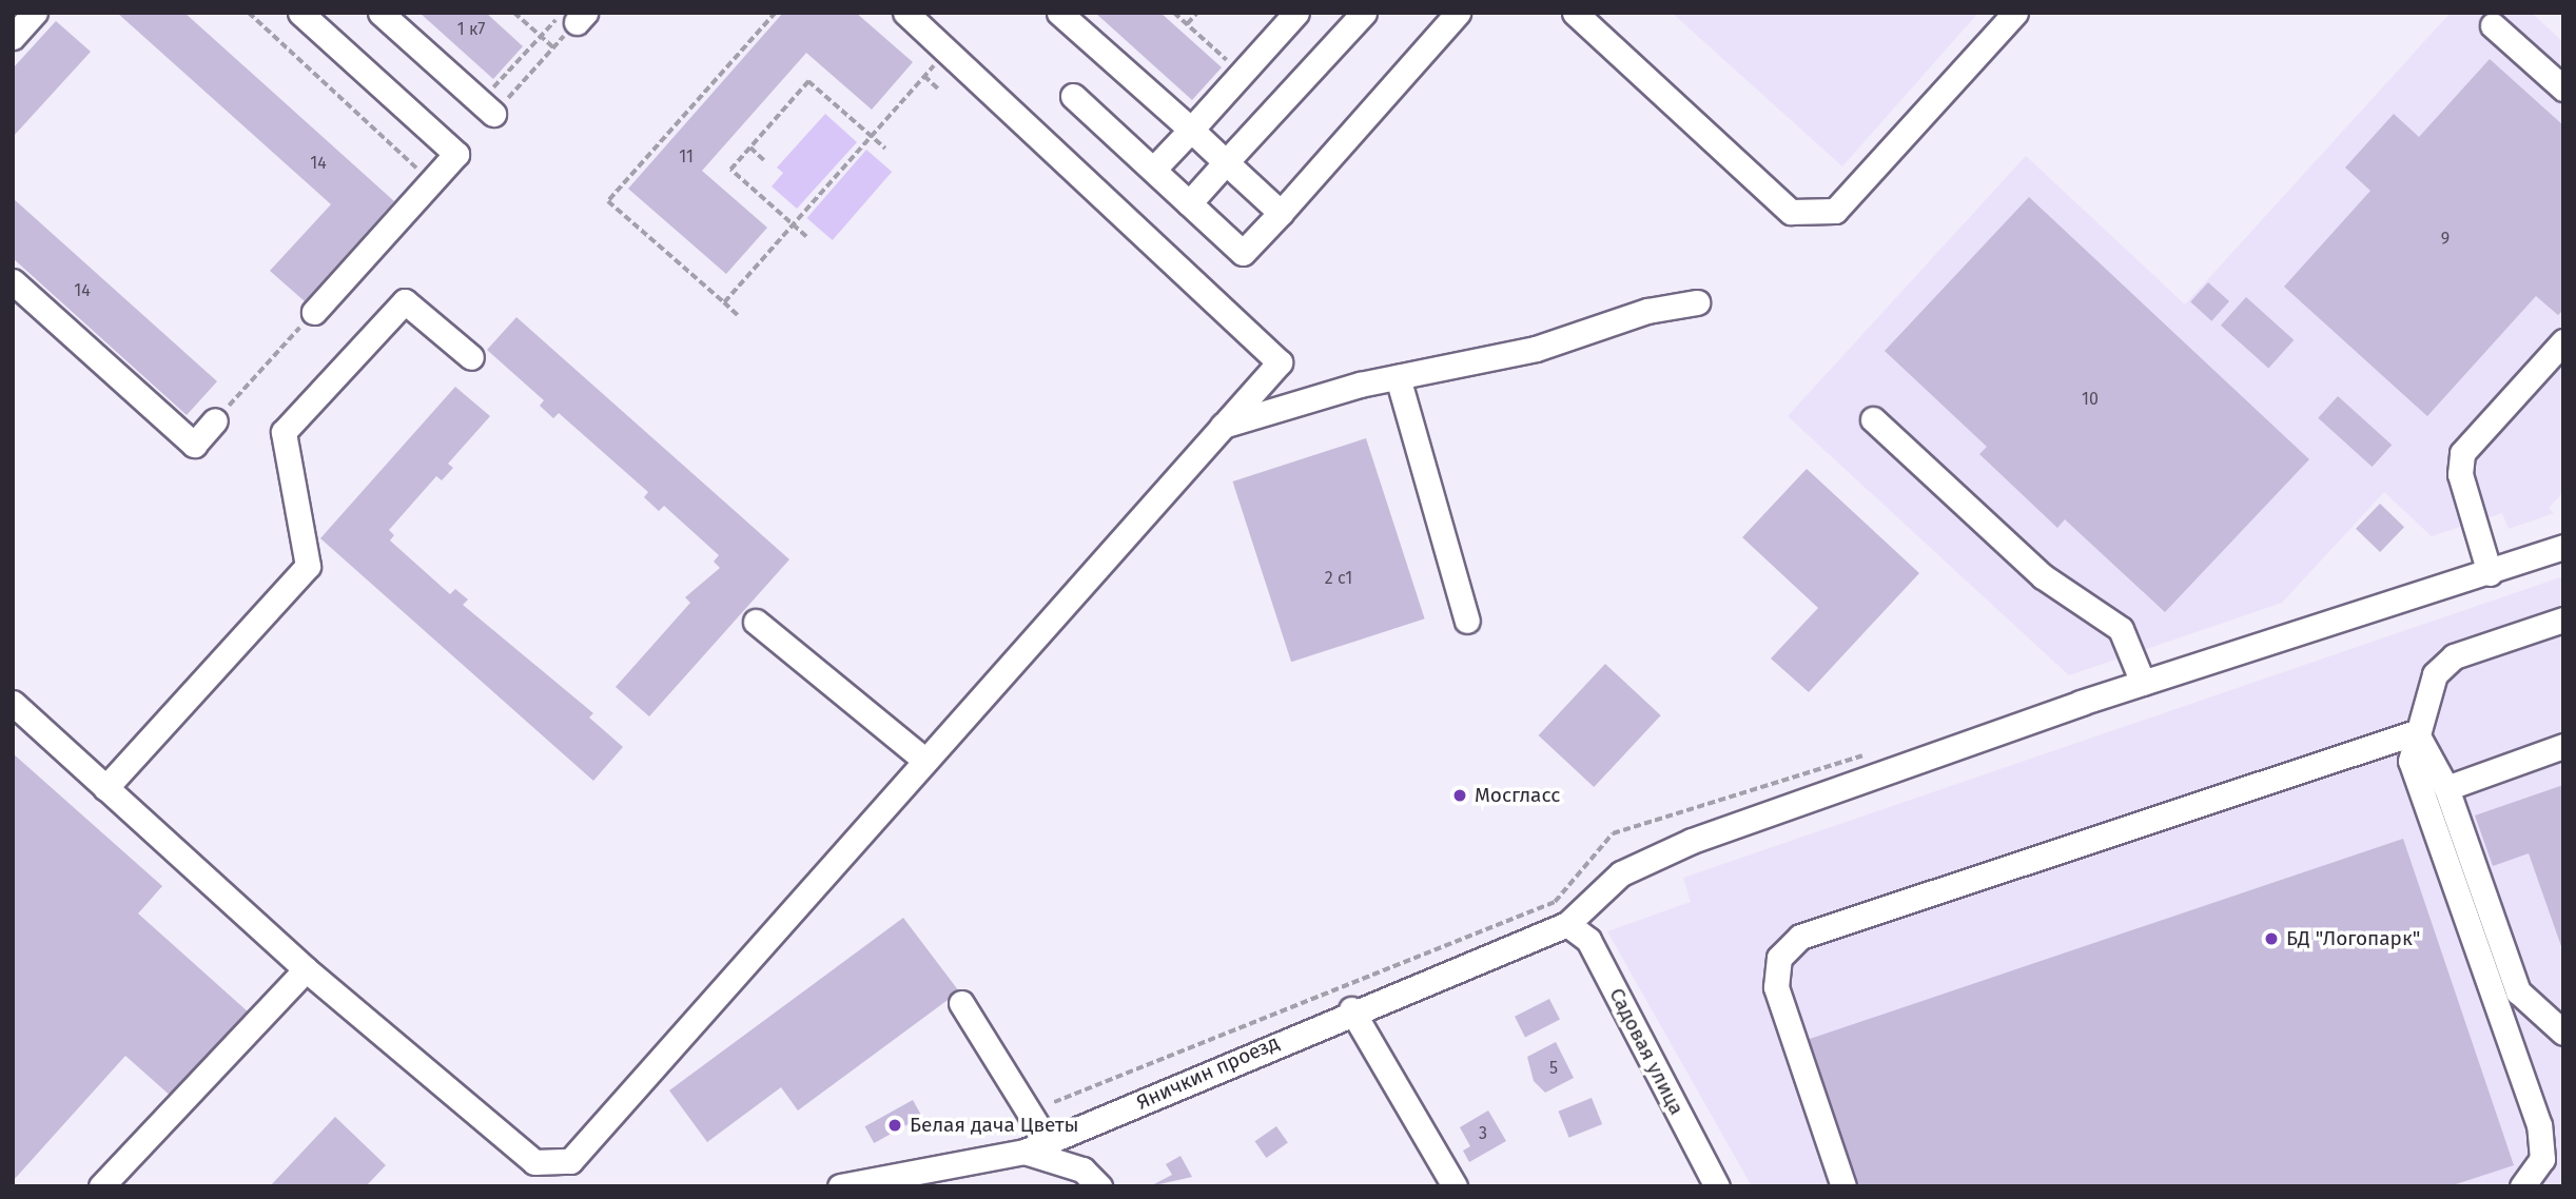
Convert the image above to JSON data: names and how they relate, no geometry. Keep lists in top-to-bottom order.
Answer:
{
  "streets": {
    "street": ["Садовая улица", "Яничкин проезд"]
  },
  "crossings": [
    ["Садовая улица", "Яничкин проезд"]
  ],
  "places": ["Мосгласс", "БД \"Логопарк\"", "Белая дача Цветы"],
  "house_numbers": [
    "1 к7",
    "11",
    "14",
    "9",
    "14",
    "10",
    "2 с1",
    "5",
    "3"
  ]
}
